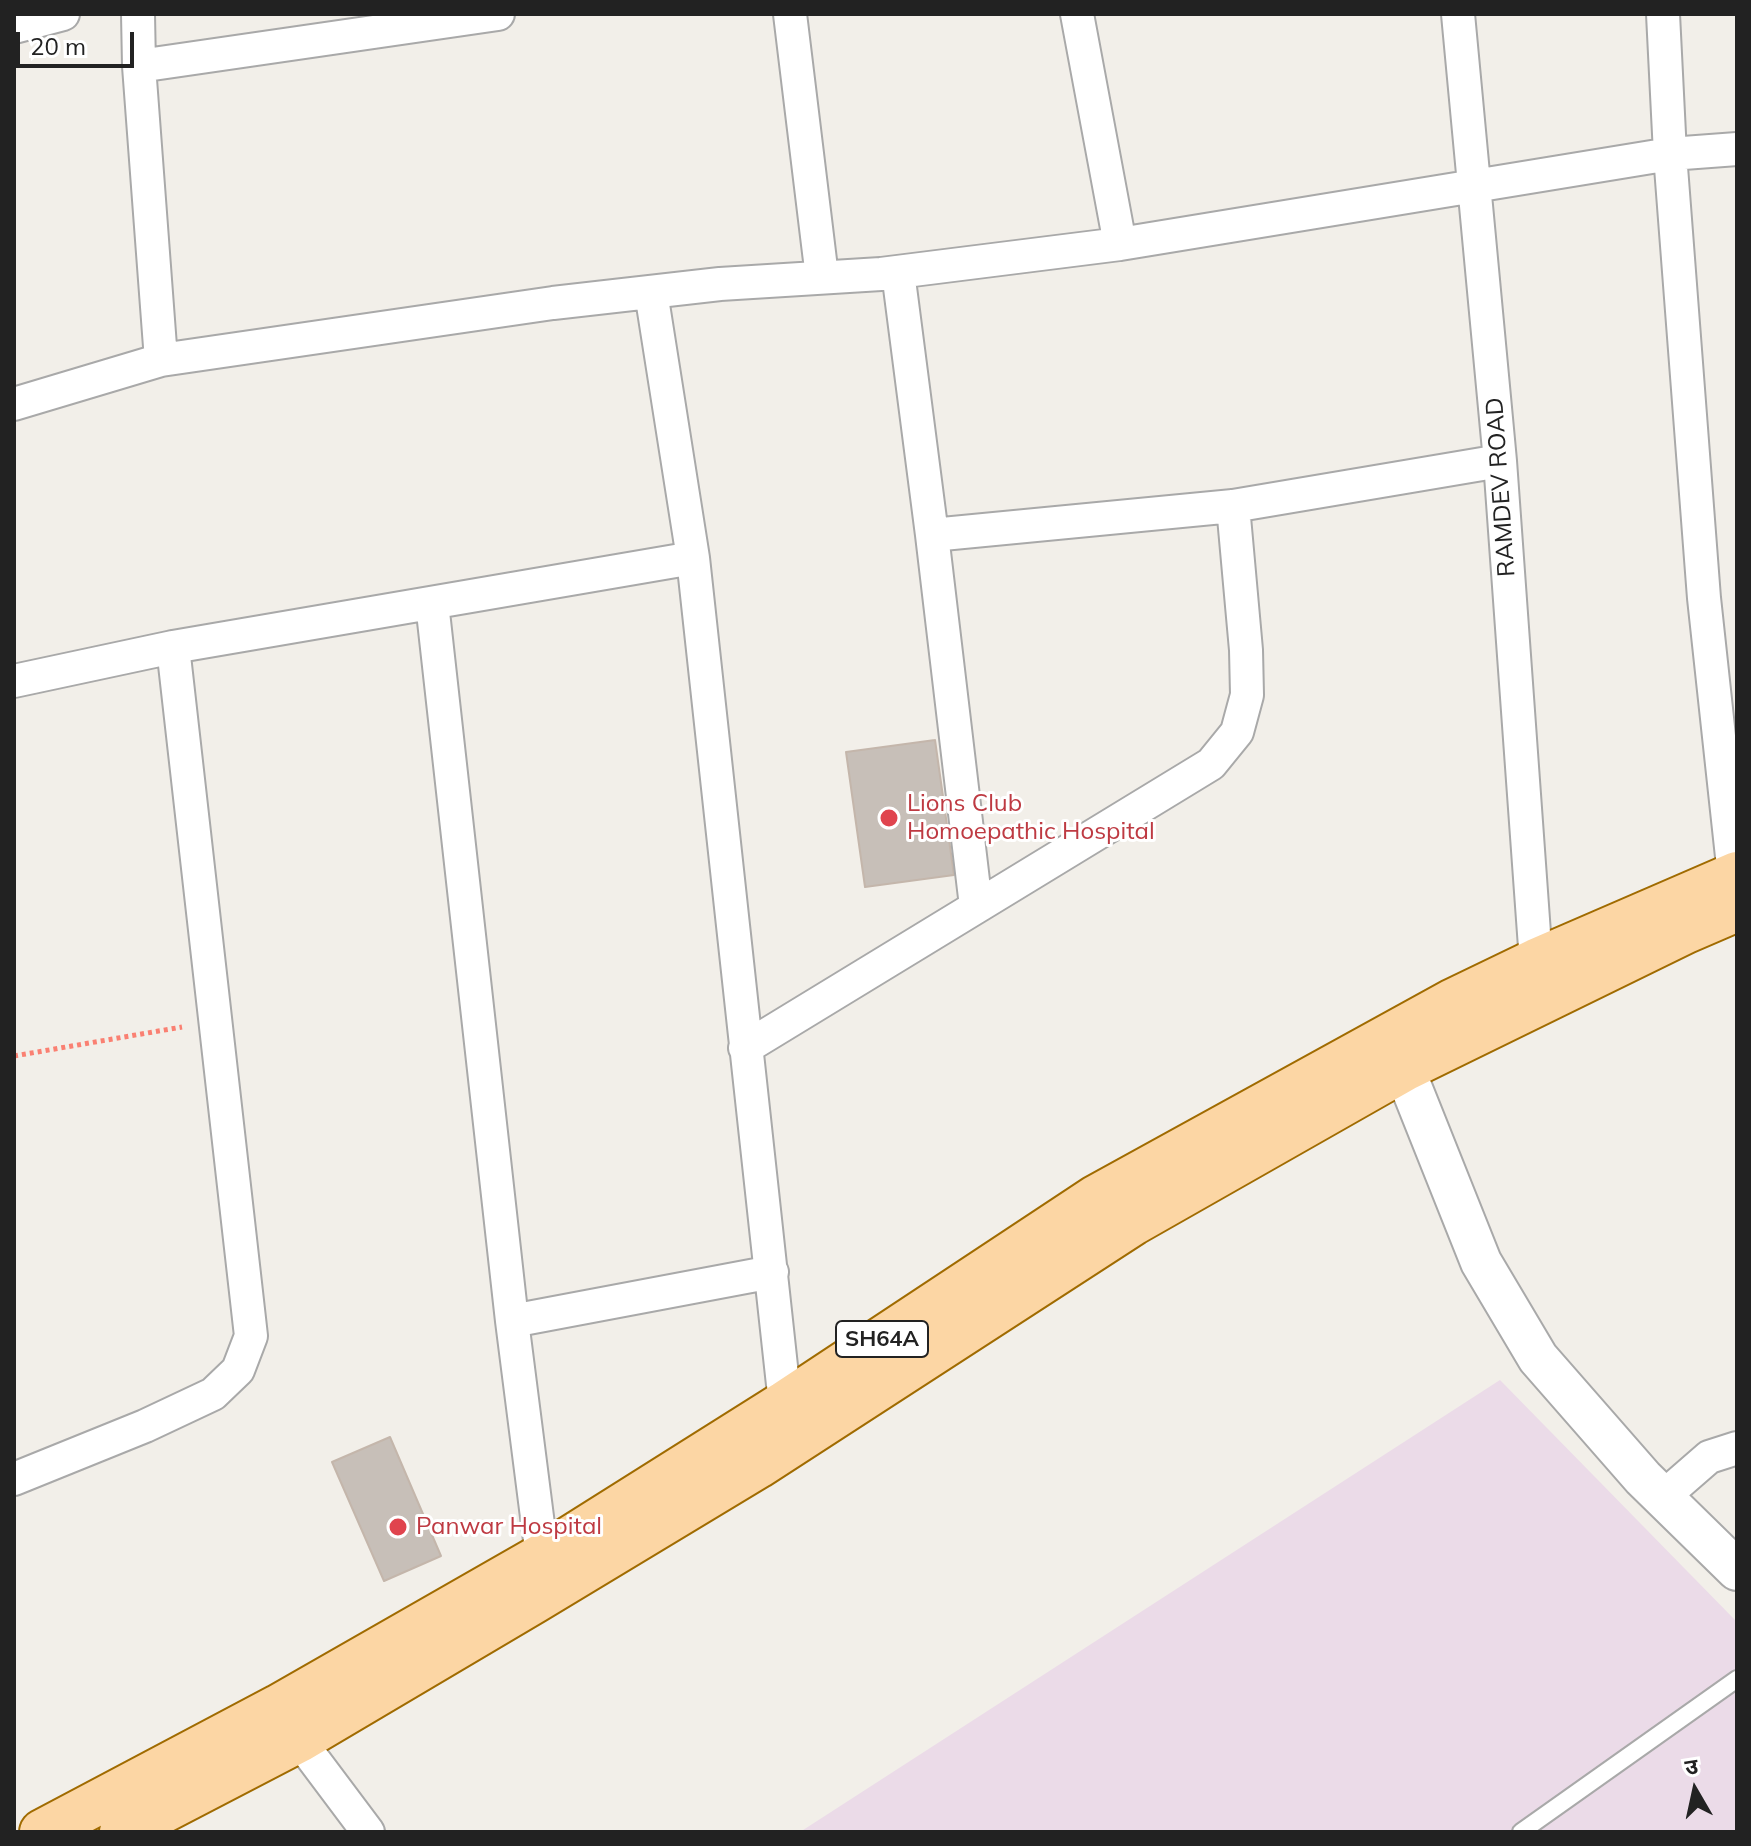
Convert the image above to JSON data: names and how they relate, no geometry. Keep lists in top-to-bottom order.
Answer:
{
  "streets": {
    "main road": ["SH64A"],
    "street": ["RAMDEV ROAD"]
  },
  "crossings": [
    ["RAMDEV ROAD", "SH64A"]
  ],
  "places": ["Lions Club Homoepathic Hospital", "Panwar Hospital"],
  "scale_bar": "20 m",
  "north": "top"
}
